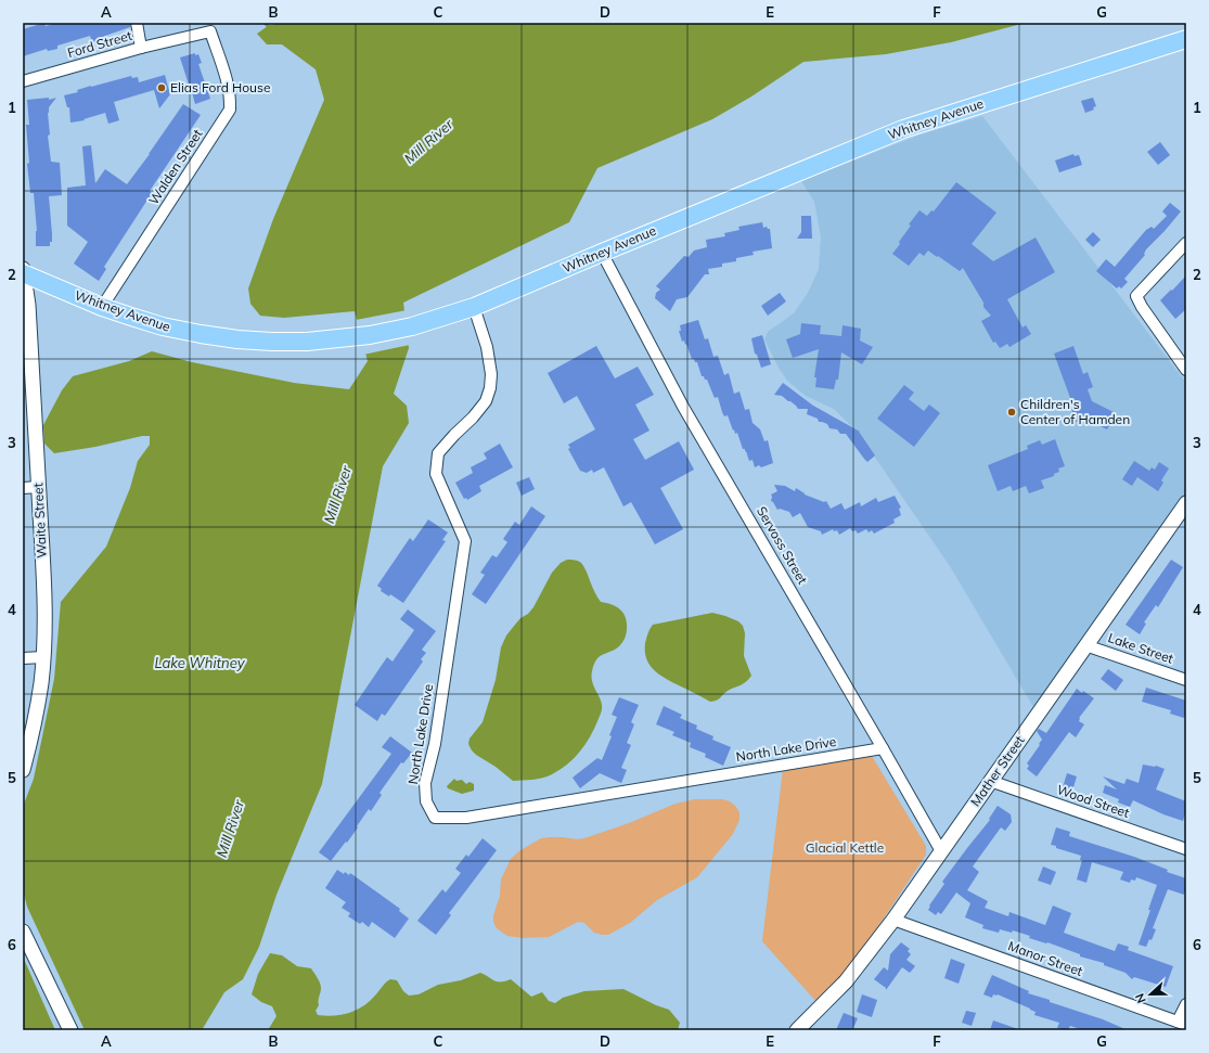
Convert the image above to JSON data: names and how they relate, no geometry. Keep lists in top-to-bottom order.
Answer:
{
  "streets": {
    "main road": ["Whitney Avenue"],
    "street": [
      "Ford Street",
      "Walden Street",
      "Waite Street",
      "Servoss Street",
      "Lake Street",
      "North Lake Drive",
      "Mather Street",
      "Wood Street",
      "Manor Street"
    ]
  },
  "crossings": [
    ["Ford Street", "Walden Street"],
    ["Whitney Avenue", "Walden Street"],
    ["Whitney Avenue", "Waite Street"],
    ["Whitney Avenue", "Servoss Street"],
    ["Whitney Avenue", "North Lake Drive"],
    ["Servoss Street", "North Lake Drive"],
    ["Servoss Street", "Mather Street"],
    ["Lake Street", "Mather Street"],
    ["Mather Street", "Wood Street"],
    ["Mather Street", "Manor Street"]
  ],
  "water": ["Mill River", "Lake Whitney"],
  "parks": ["Glacial Kettle"],
  "places": ["Elias Ford House", "Children's Center of Hamden"],
  "north": "left",
  "grid": {
    "columns": [
      "A",
      "B",
      "C",
      "D",
      "E",
      "F",
      "G"
    ],
    "rows": [
      "1",
      "2",
      "3",
      "4",
      "5",
      "6"
    ]
  }
}
